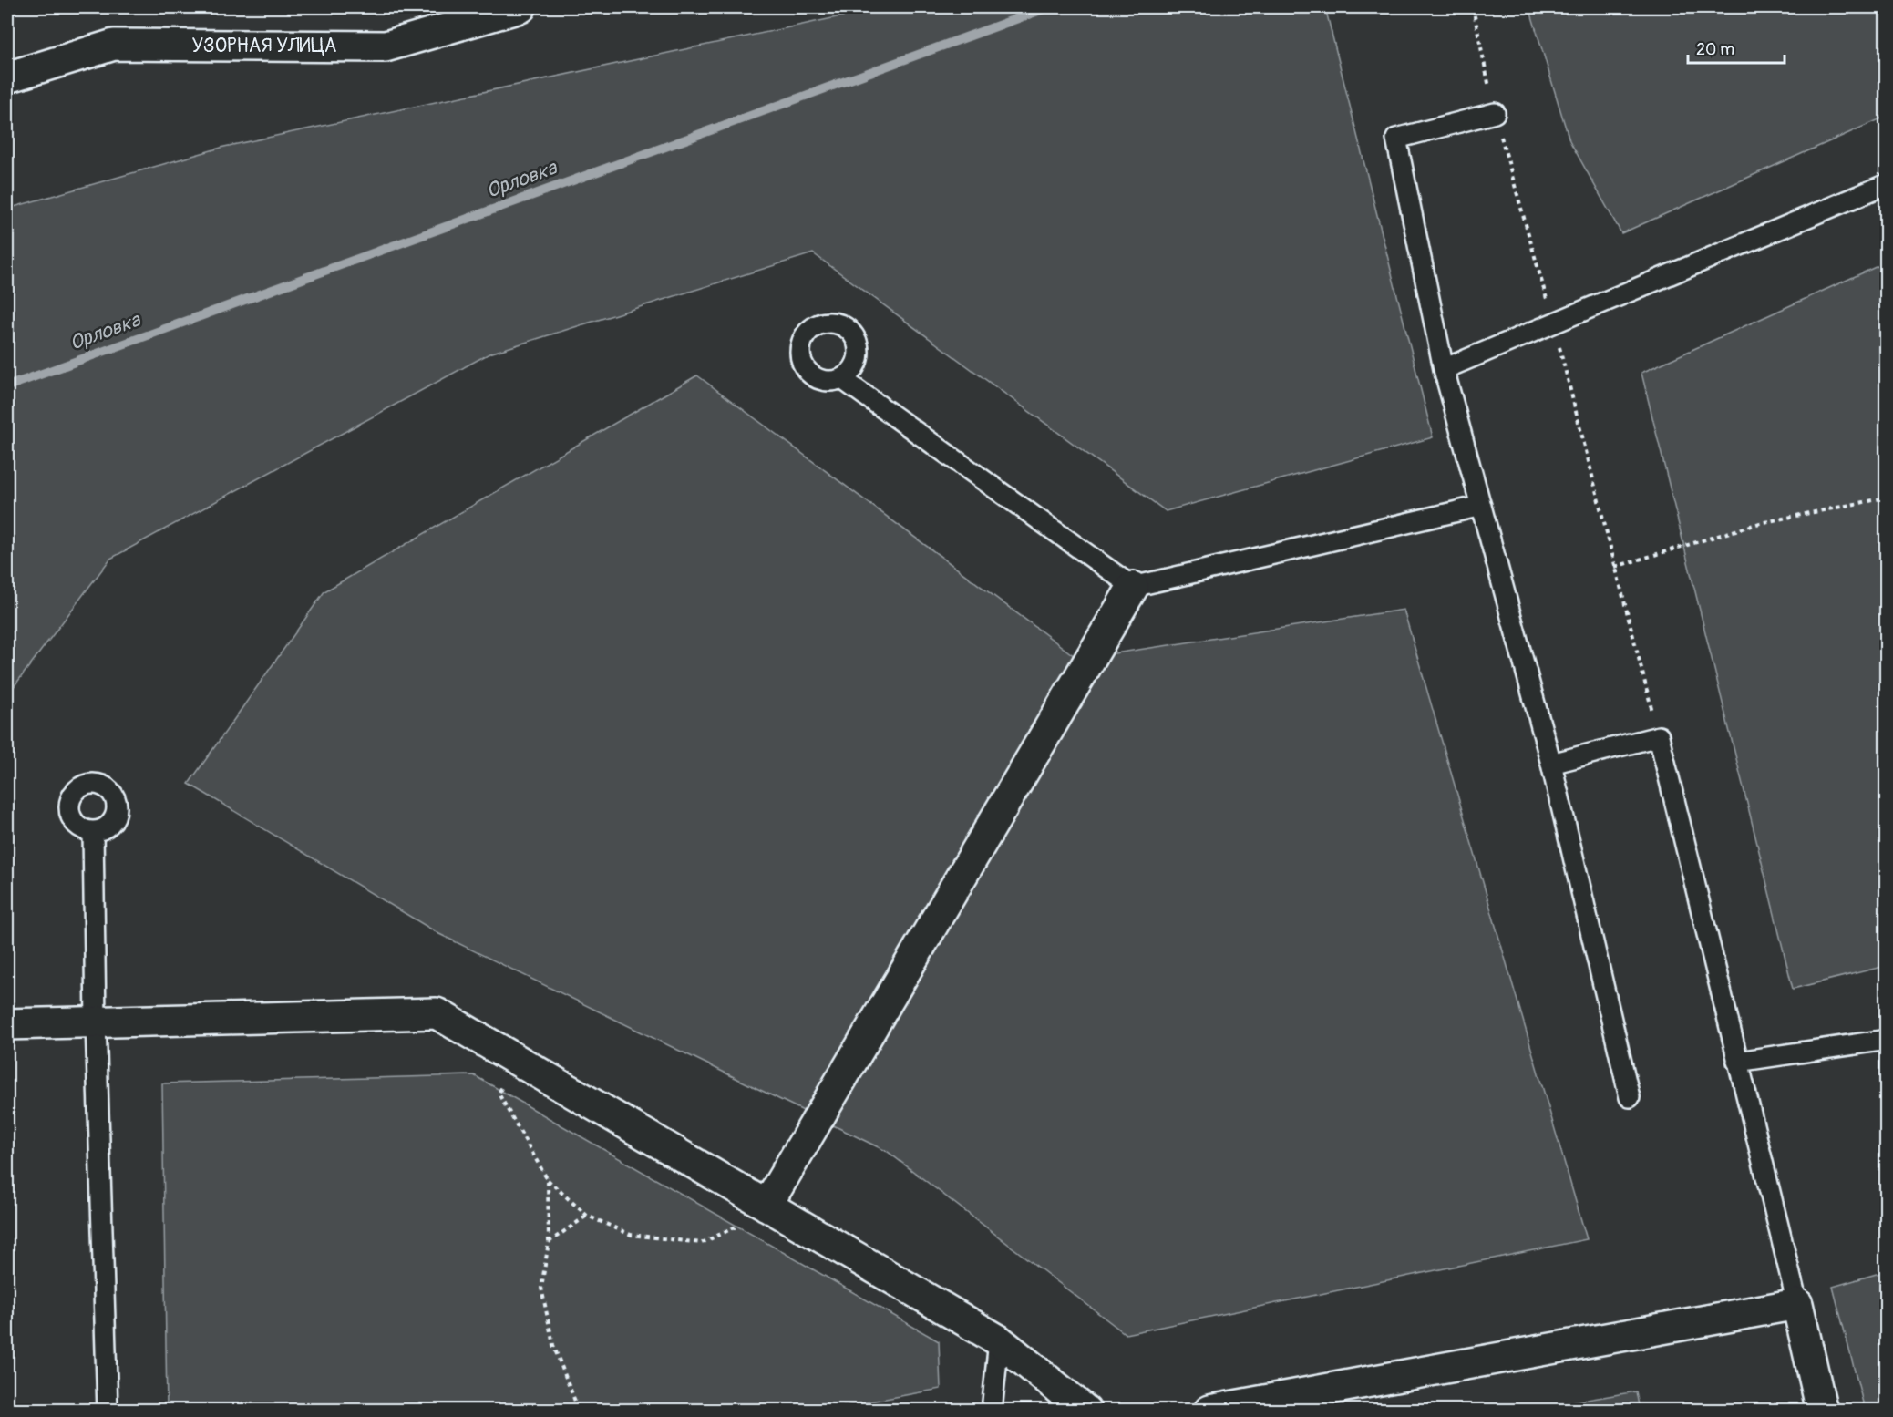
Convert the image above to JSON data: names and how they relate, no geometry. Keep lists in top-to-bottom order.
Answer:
{
  "streets": {
    "street": ["УЗОРНАЯ УЛИЦА"]
  },
  "water": ["Орловка"],
  "scale_bar": "20 m"
}
